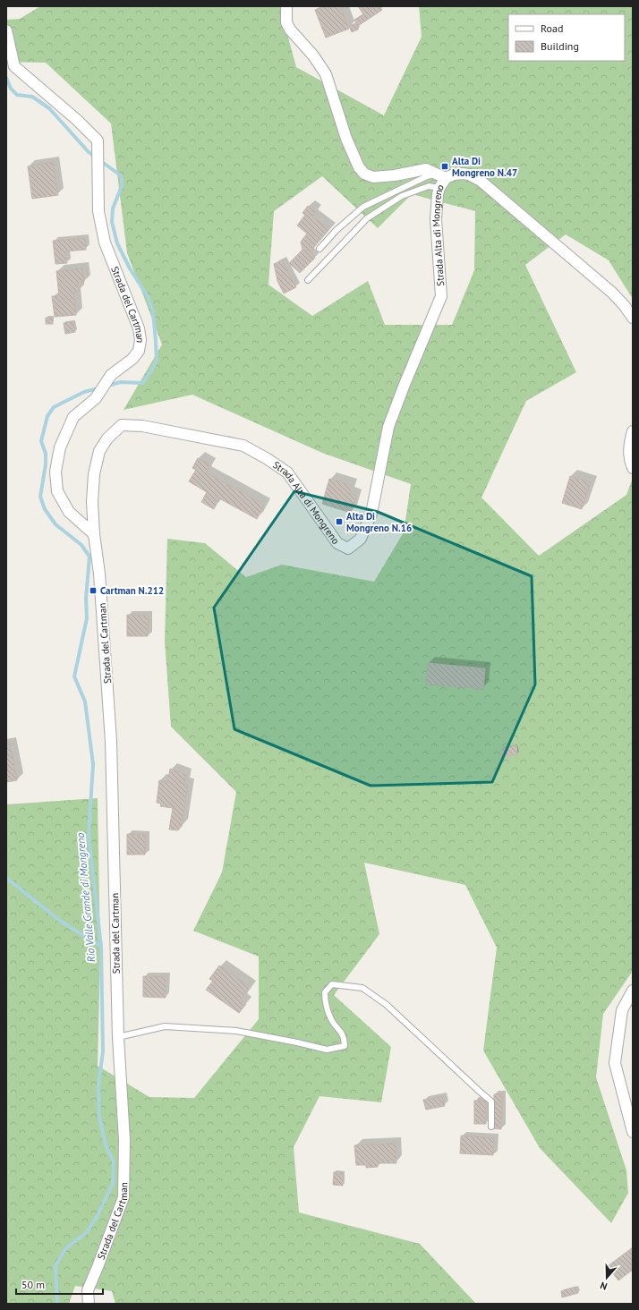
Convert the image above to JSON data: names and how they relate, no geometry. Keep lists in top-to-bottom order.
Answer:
{
  "streets": {
    "street": ["Strada Alta di Mongreno", "Strada del Cartman"]
  },
  "crossings": [
    ["Strada Alta di Mongreno", "Strada del Cartman"]
  ],
  "water": ["Rio Valle Grande di Mongreno"],
  "places": {
    "transit": ["Alta Di Mongreno N.47", "Alta Di Mongreno N.16", "Cartman N.212"]
  },
  "legend": ["Road", "Building"],
  "scale_bar": "50 m",
  "north": "bottom"
}
